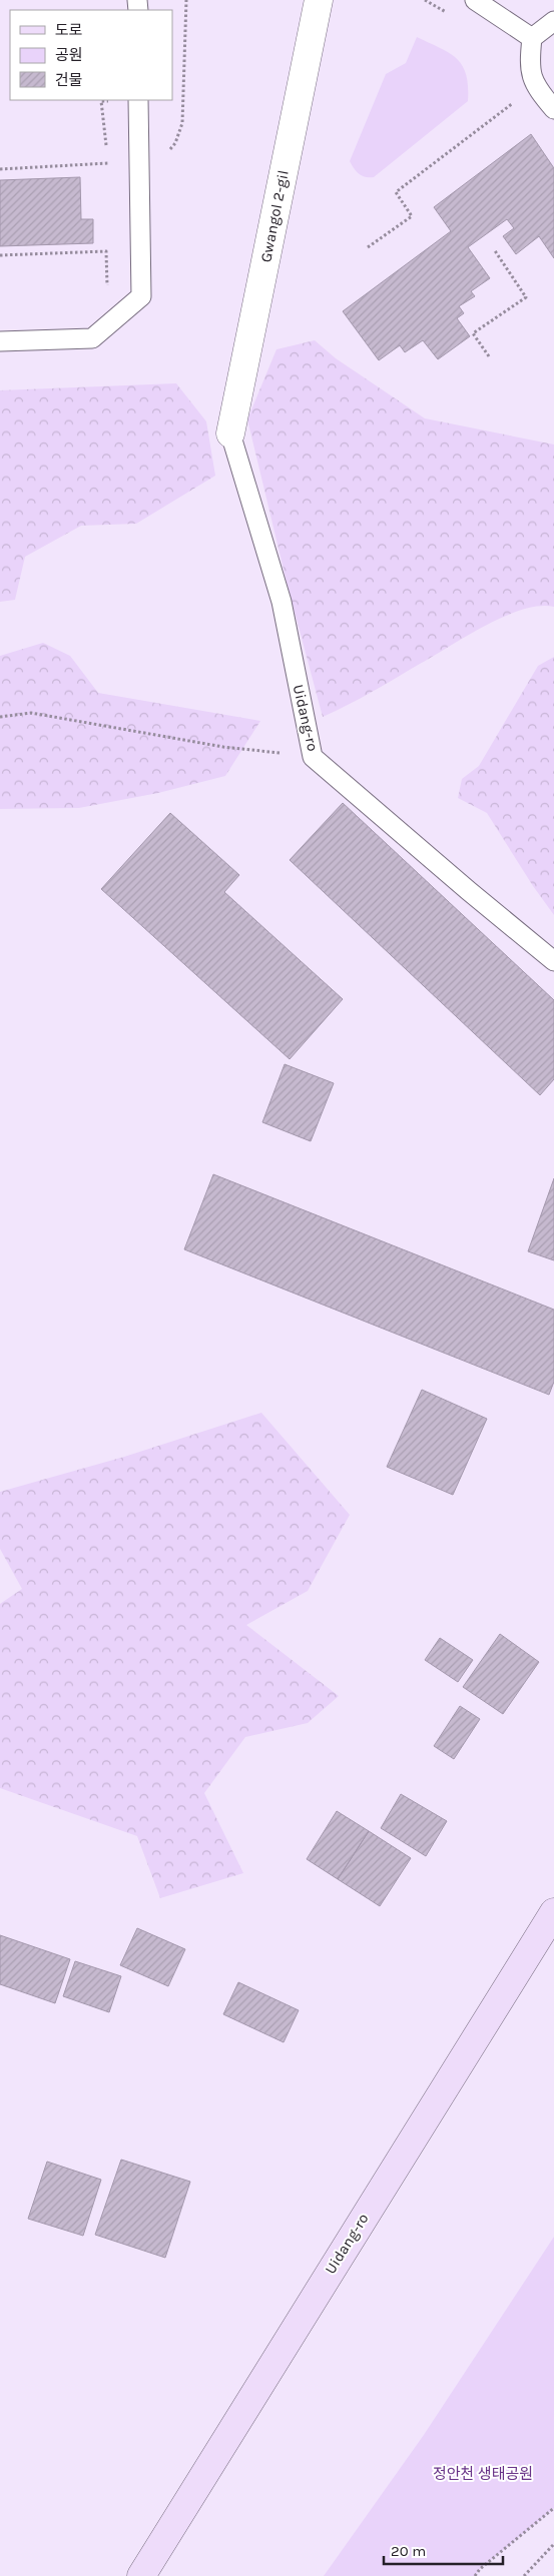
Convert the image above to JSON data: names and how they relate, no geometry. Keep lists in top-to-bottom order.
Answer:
{
  "streets": {
    "main road": ["Uidang-ro"],
    "street": ["Gwangol 2-gil"]
  },
  "crossings": [
    ["Gwangol 2-gil", "Uidang-ro"]
  ],
  "parks": ["정안천 생태공원"],
  "legend": ["도로", "공원", "건물"],
  "scale_bar": "20 m"
}
